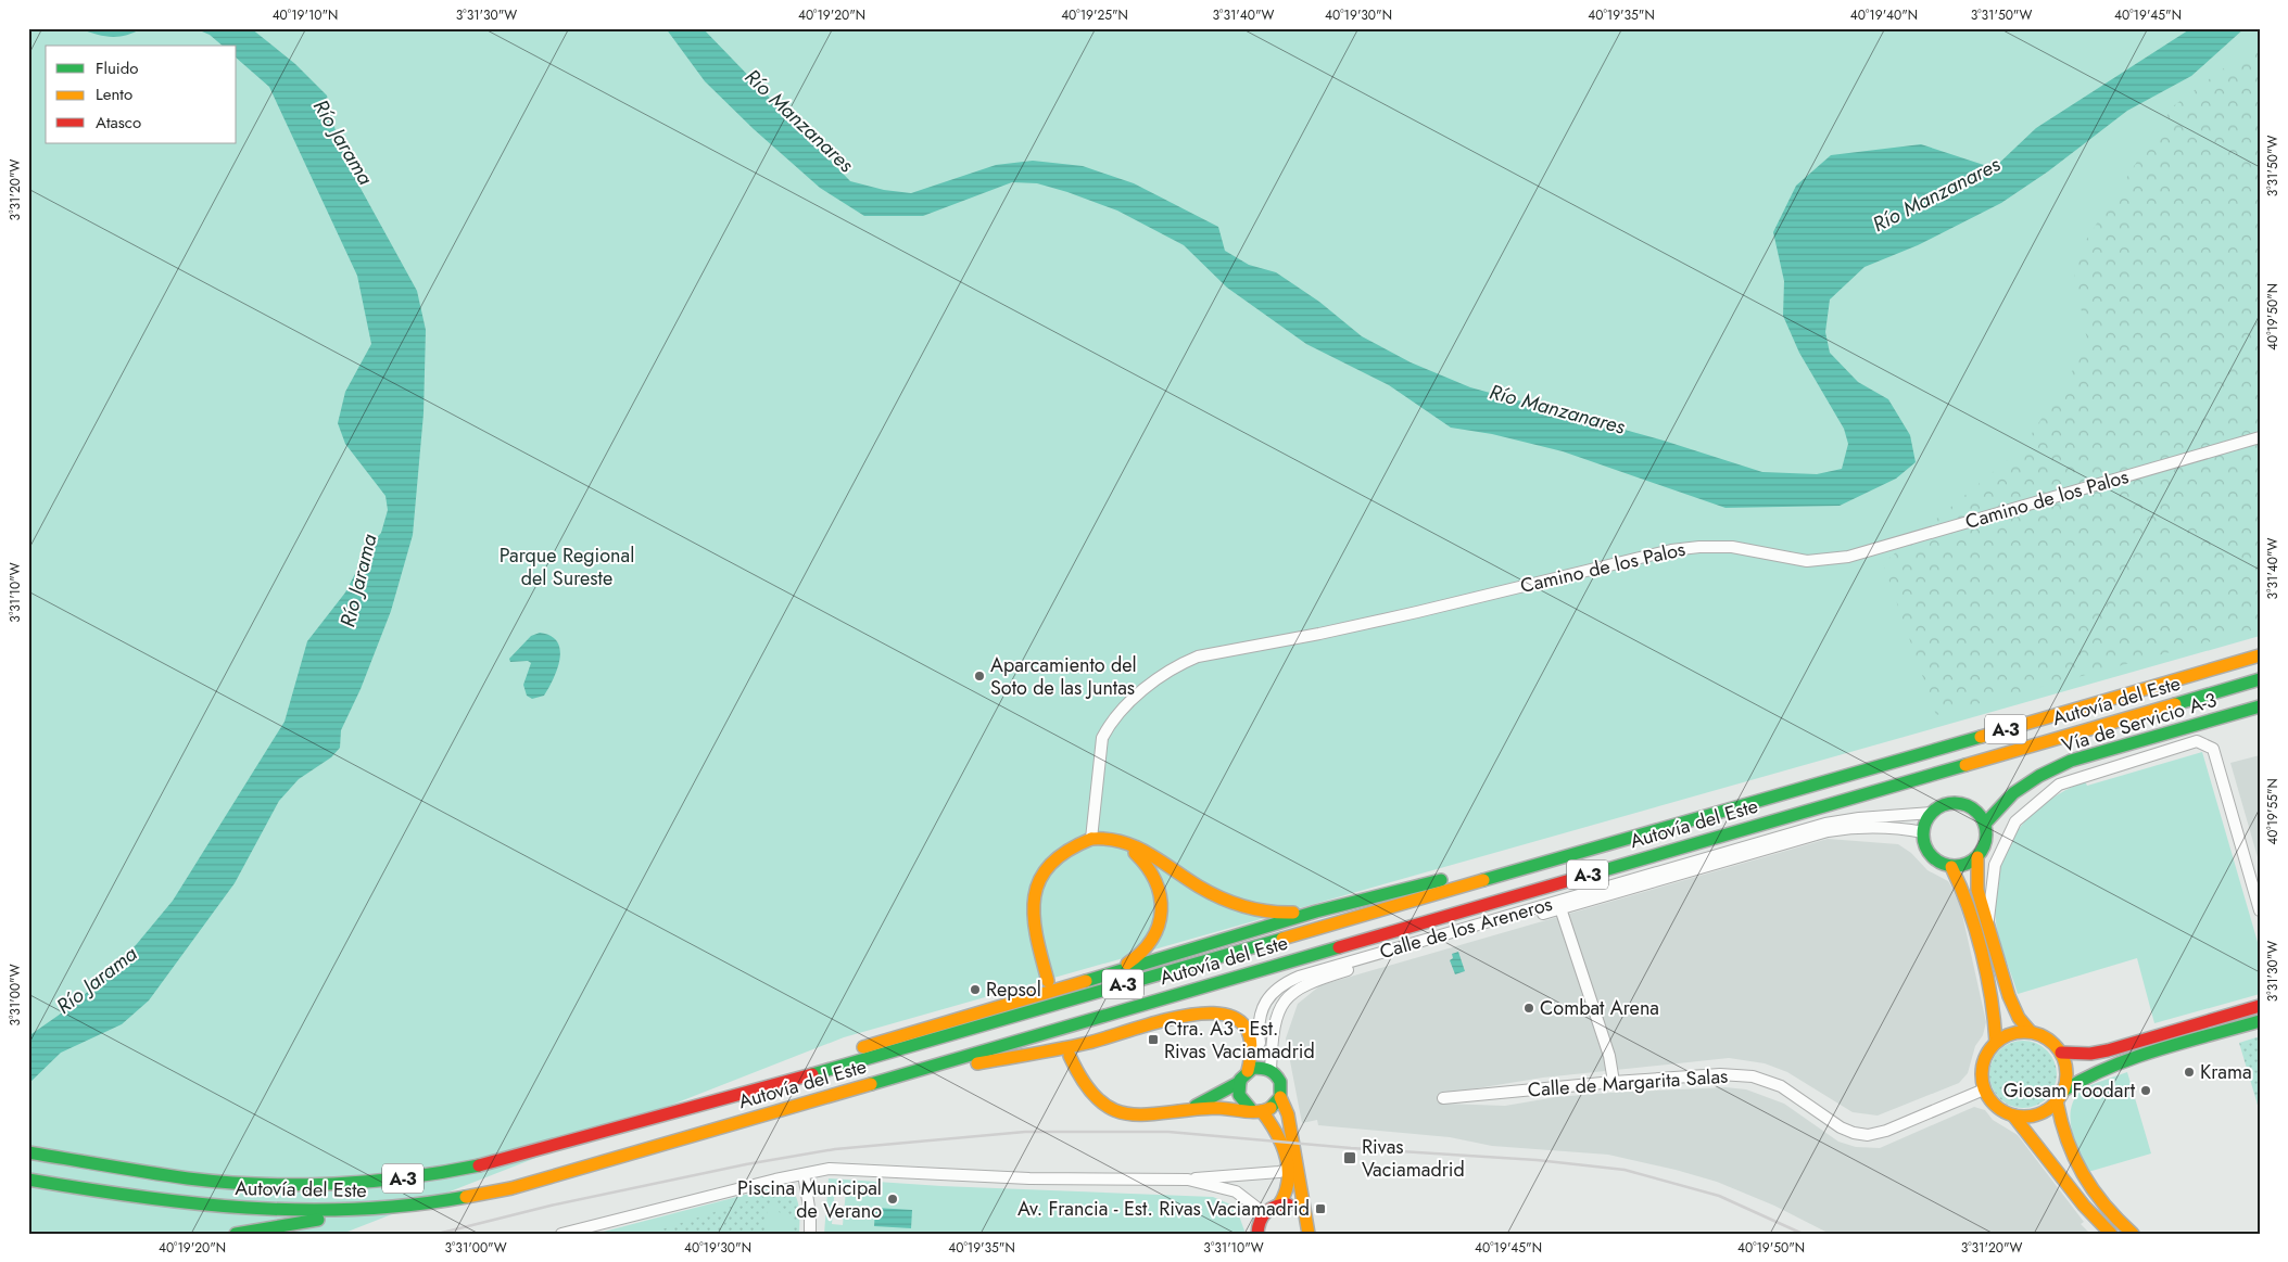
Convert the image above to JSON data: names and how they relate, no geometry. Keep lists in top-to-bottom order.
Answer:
{
  "streets": {
    "main road": ["Autovía del Este", "Vía de Servicio A-3", "A-3"],
    "street": ["Camino de los Palos", "Calle de los Areneros", "Calle de Margarita Salas"]
  },
  "crossings": [
    ["Vía de Servicio A-3", "Calle de los Areneros"]
  ],
  "water": ["Río Manzanares", "Río Jarama"],
  "parks": ["Parque Regional del Sureste"],
  "places": {
    "other": [
      "Aparcamiento del Soto de las Juntas",
      "Repsol",
      "Combat Arena",
      "Krama",
      "Giosam Foodart",
      "Piscina Municipal de Verano"
    ],
    "transit": ["Ctra. A3 - Est. Rivas Vaciamadrid", "Rivas Vaciamadrid", "Av. Francia - Est. Rivas Vaciamadrid"]
  },
  "legend": ["Fluido", "Lento", "Atasco"],
  "coordinates": [
    "40°19'10\"N",
    "3°31'30\"W",
    "40°19'20\"N",
    "40°19'25\"N",
    "3°31'40\"W",
    "40°19'30\"N",
    "40°19'35\"N",
    "40°19'40\"N",
    "3°31'50\"W",
    "40°19'45\"N",
    "3°31'20\"W",
    "40°19'50\"N",
    "3°31'10\"W",
    "40°19'55\"N",
    "3°31'00\"W"
  ]
}
